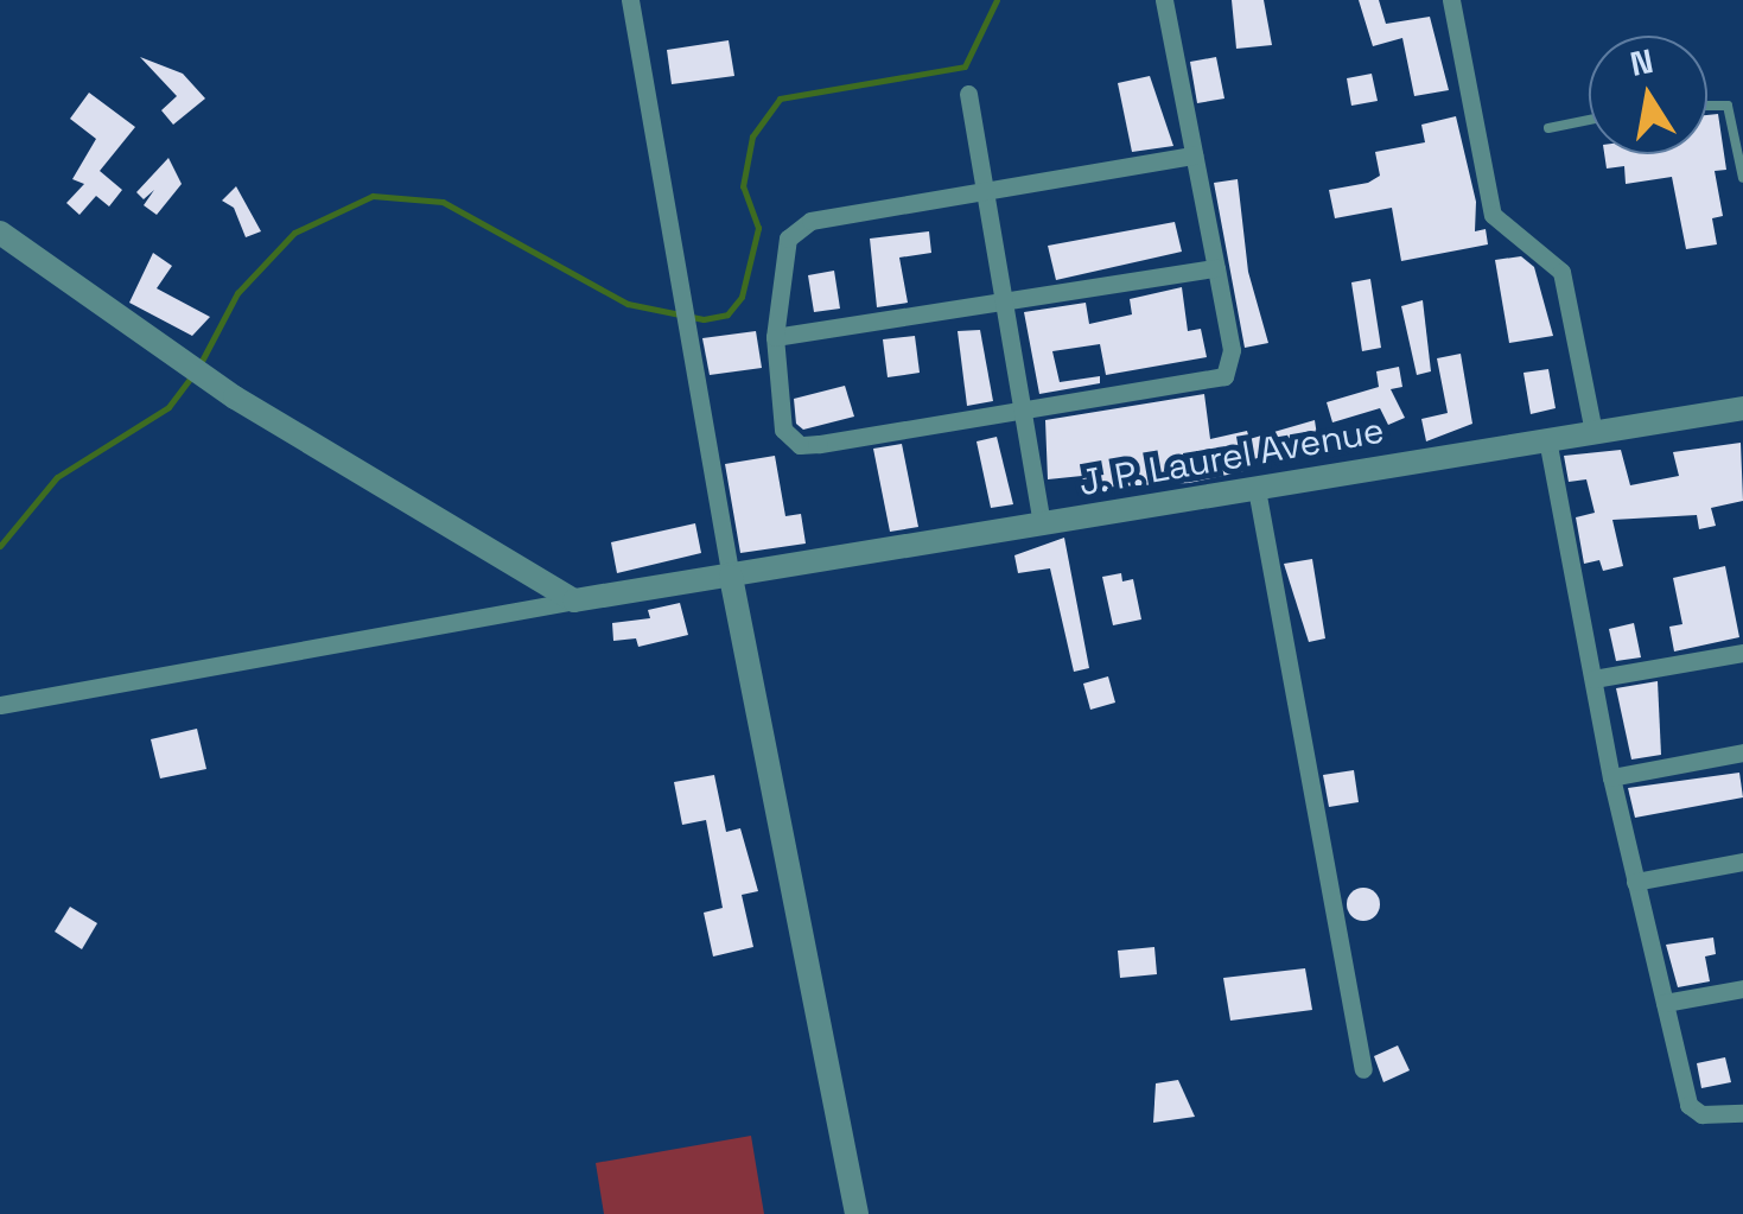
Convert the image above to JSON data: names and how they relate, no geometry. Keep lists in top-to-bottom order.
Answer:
{
  "streets": {
    "street": ["J. P. Laurel Avenue"]
  },
  "north": "top"
}
